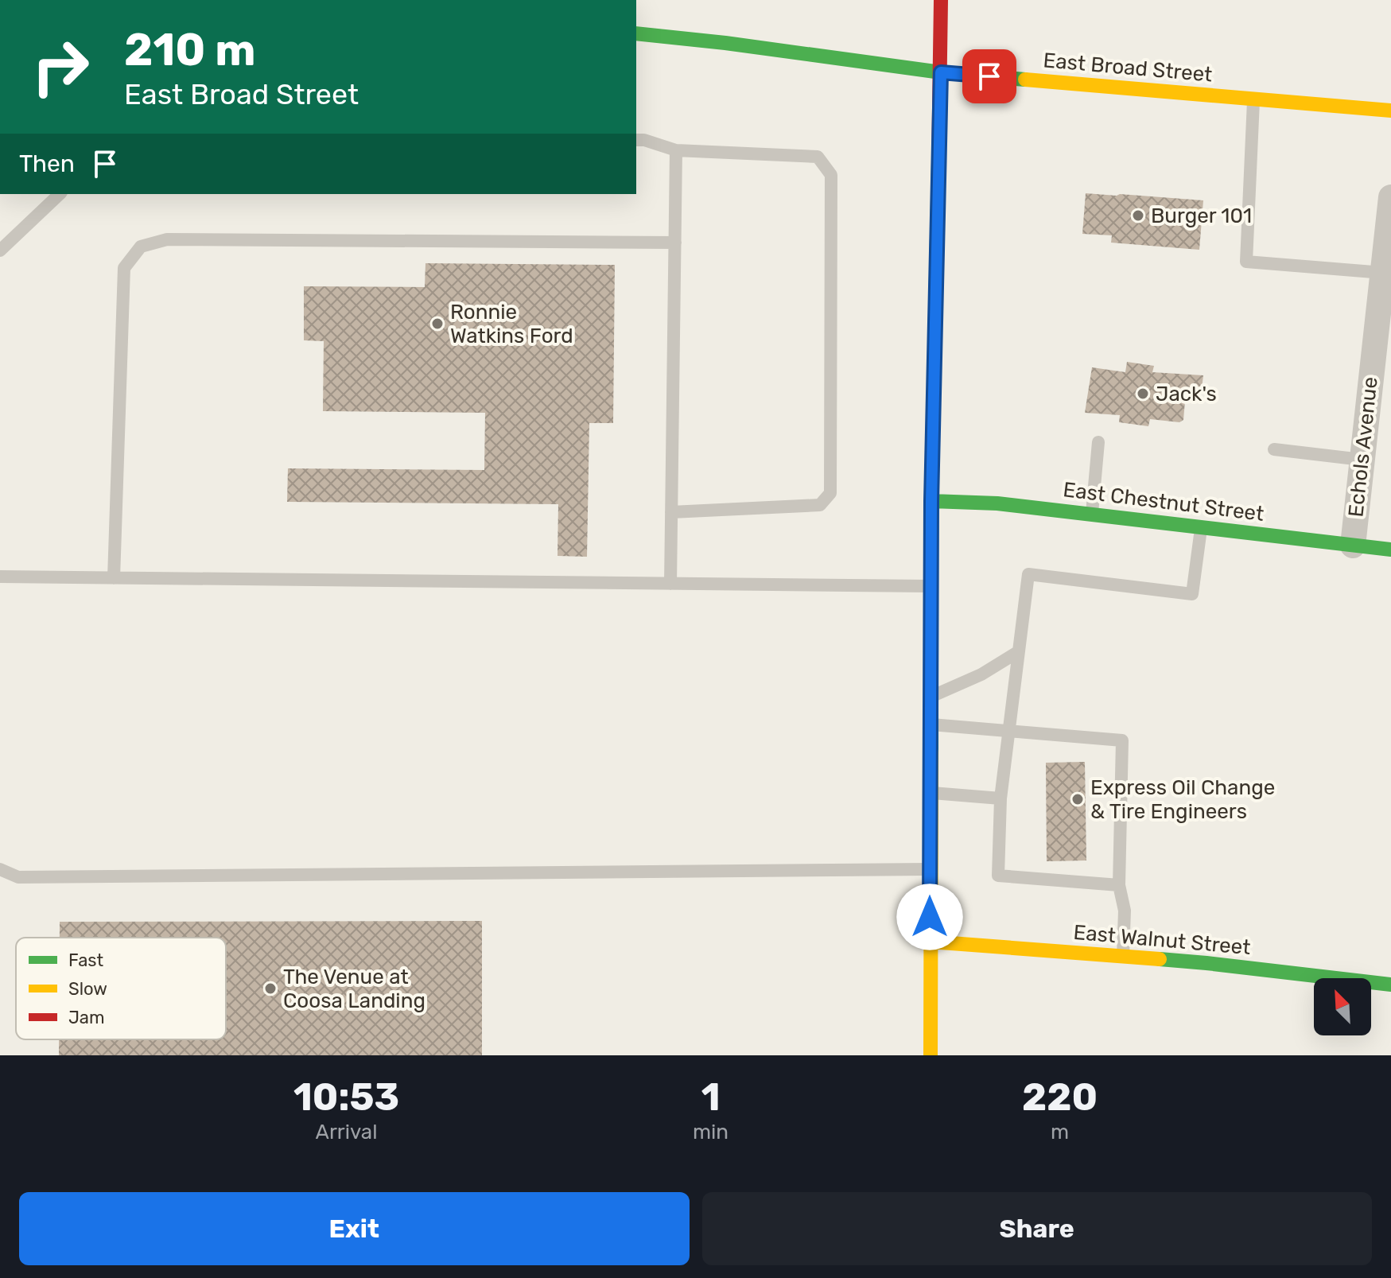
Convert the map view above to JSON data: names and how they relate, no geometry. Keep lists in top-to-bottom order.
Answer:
{
  "streets": {
    "main road": ["East Broad Street", "East Chestnut Street", "East Walnut Street"],
    "street": ["Echols Avenue"]
  },
  "crossings": [
    ["Echols Avenue", "East Chestnut Street"]
  ],
  "places": [
    "Burger 101",
    "Ronnie Watkins Ford",
    "Jack's",
    "Express Oil Change & Tire Engineers",
    "The Venue at Coosa Landing"
  ],
  "legend": ["Fast", "Slow", "Jam"],
  "north": "top left",
  "page": {
    "turn": ["210 m", "East Broad Street"],
    "then": "Then",
    "eta": [
      "10:53",
      "Arrival",
      "1",
      "min",
      "220",
      "m"
    ],
    "buttons": ["Exit", "Share"]
  }
}
